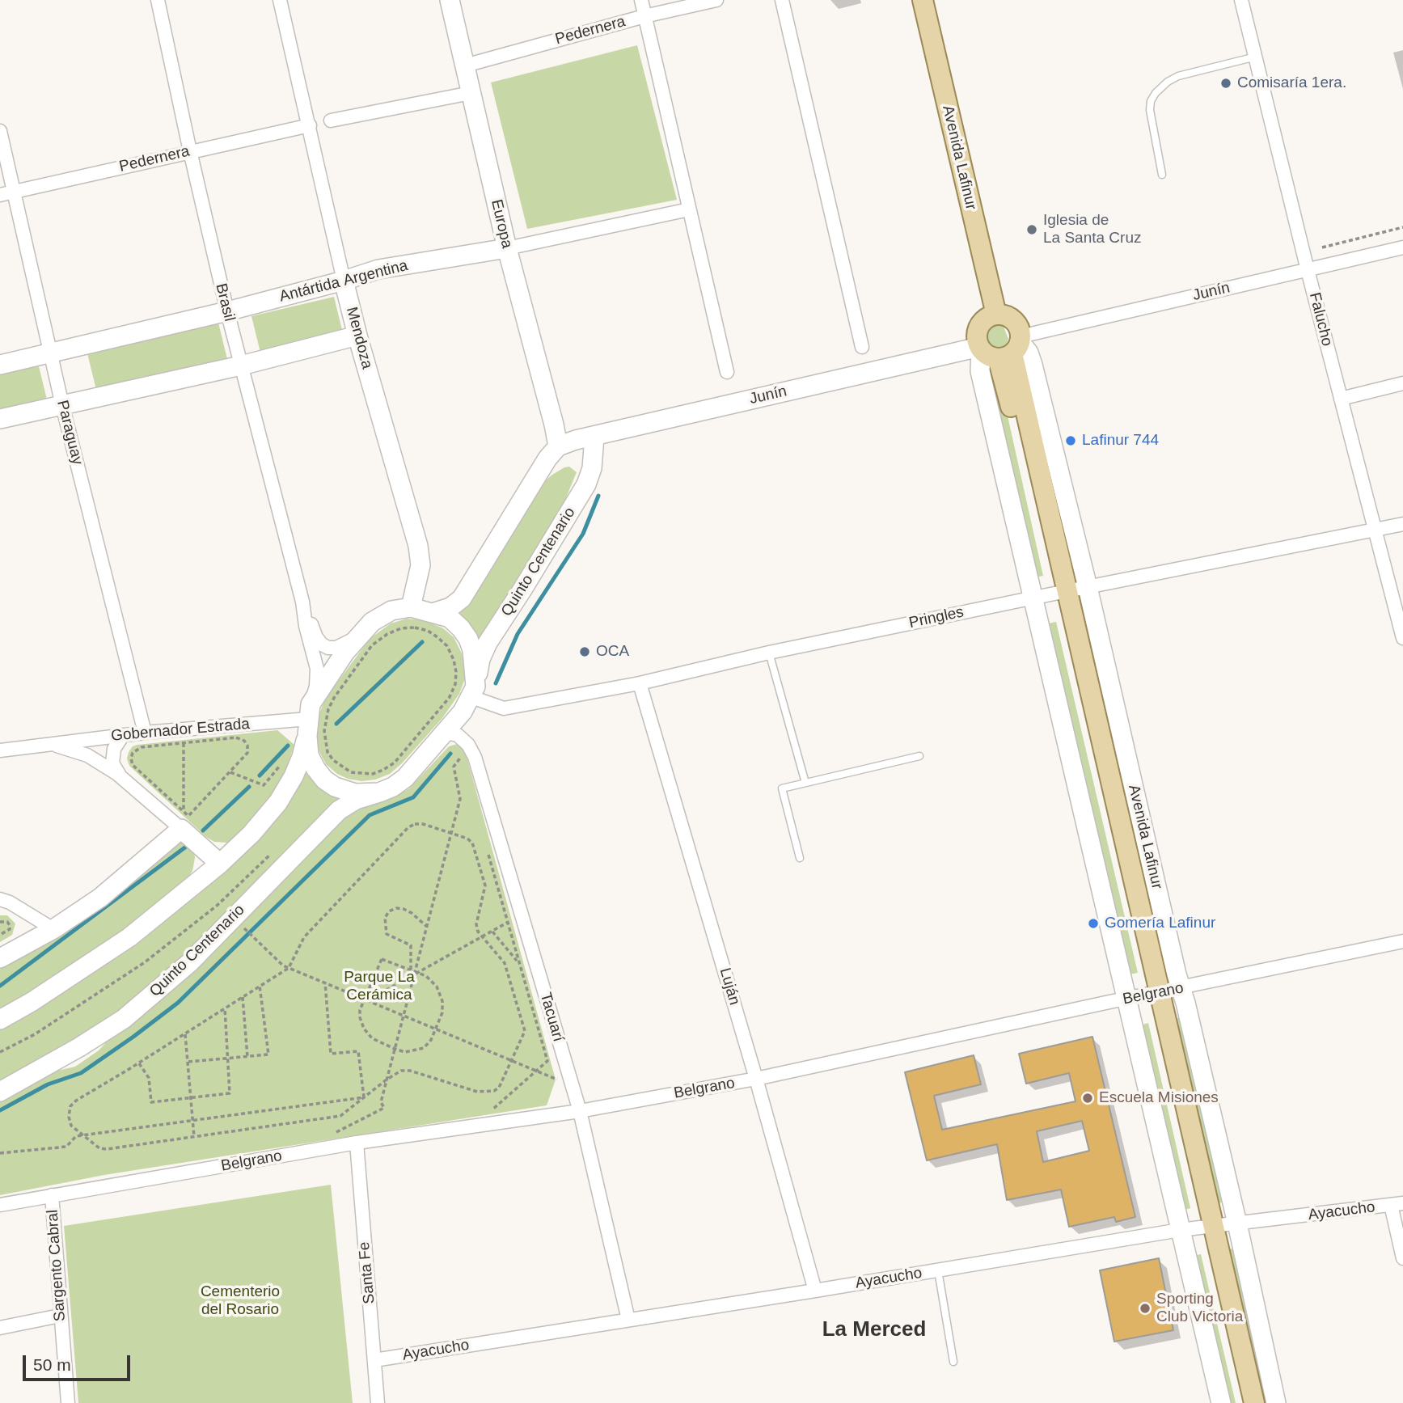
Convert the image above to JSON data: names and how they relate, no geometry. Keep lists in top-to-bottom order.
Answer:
{
  "streets": {
    "main road": ["Avenida Lafinur"],
    "street": [
      "Pedernera",
      "Europa",
      "Antártida Argentina",
      "Junín",
      "Brasil",
      "Falucho",
      "Mendoza",
      "Paraguay",
      "Quinto Centenario",
      "Pringles",
      "Gobernador Estrada",
      "Luján",
      "Belgrano",
      "Tacuarí",
      "Ayacucho",
      "Sargento Cabral",
      "Santa Fe"
    ]
  },
  "crossings": [
    ["Pedernera", "Europa"],
    ["Pedernera", "Brasil"],
    ["Pedernera", "Mendoza"],
    ["Pedernera", "Paraguay"],
    ["Avenida Lafinur", "Junín"],
    ["Avenida Lafinur", "Pringles"],
    ["Avenida Lafinur", "Belgrano"],
    ["Avenida Lafinur", "Ayacucho"],
    ["Europa", "Antártida Argentina"],
    ["Europa", "Junín"],
    ["Antártida Argentina", "Brasil"],
    ["Antártida Argentina", "Mendoza"],
    ["Antártida Argentina", "Paraguay"],
    ["Junín", "Falucho"],
    ["Junín", "Quinto Centenario"],
    ["Brasil", "Gobernador Estrada"],
    ["Falucho", "Pringles"],
    ["Paraguay", "Gobernador Estrada"],
    ["Quinto Centenario", "Pringles"],
    ["Quinto Centenario", "Tacuarí"],
    ["Pringles", "Luján"],
    ["Luján", "Belgrano"],
    ["Luján", "Ayacucho"],
    ["Belgrano", "Tacuarí"],
    ["Belgrano", "Sargento Cabral"],
    ["Belgrano", "Santa Fe"],
    ["Tacuarí", "Ayacucho"],
    ["Ayacucho", "Santa Fe"]
  ],
  "districts": ["La Merced"],
  "parks": ["Parque La Cerámica", "Cementerio del Rosario"],
  "places": [
    "Comisaría 1era.",
    "Iglesia de La Santa Cruz",
    "Lafinur 744",
    "OCA",
    "Gomería Lafinur",
    "Escuela Misiones",
    "Sporting Club Victoria"
  ],
  "scale_bar": "50 m"
}
